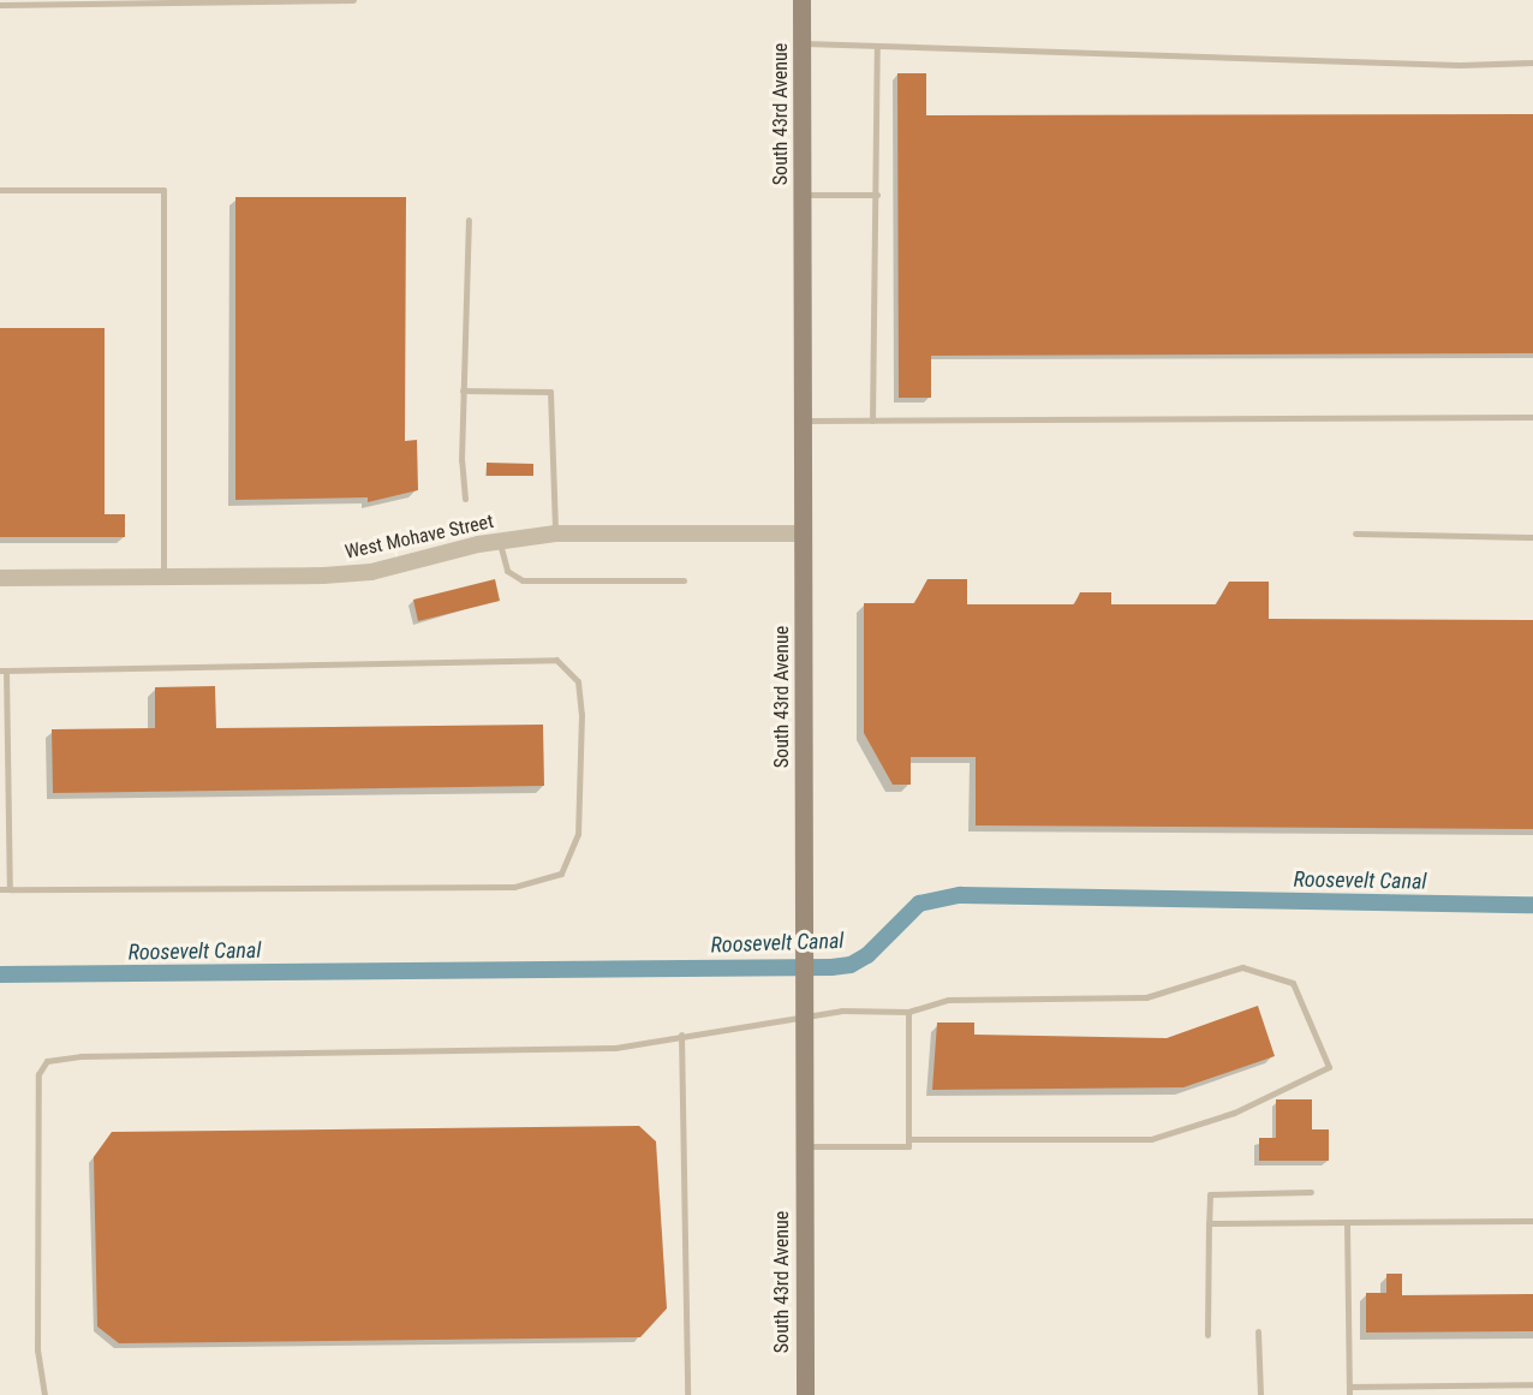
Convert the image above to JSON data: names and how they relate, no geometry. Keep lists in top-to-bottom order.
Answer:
{
  "streets": {
    "main road": ["South 43rd Avenue"],
    "street": ["West Mohave Street"]
  },
  "crossings": [
    ["South 43rd Avenue", "West Mohave Street"]
  ],
  "water": ["Roosevelt Canal"]
}
